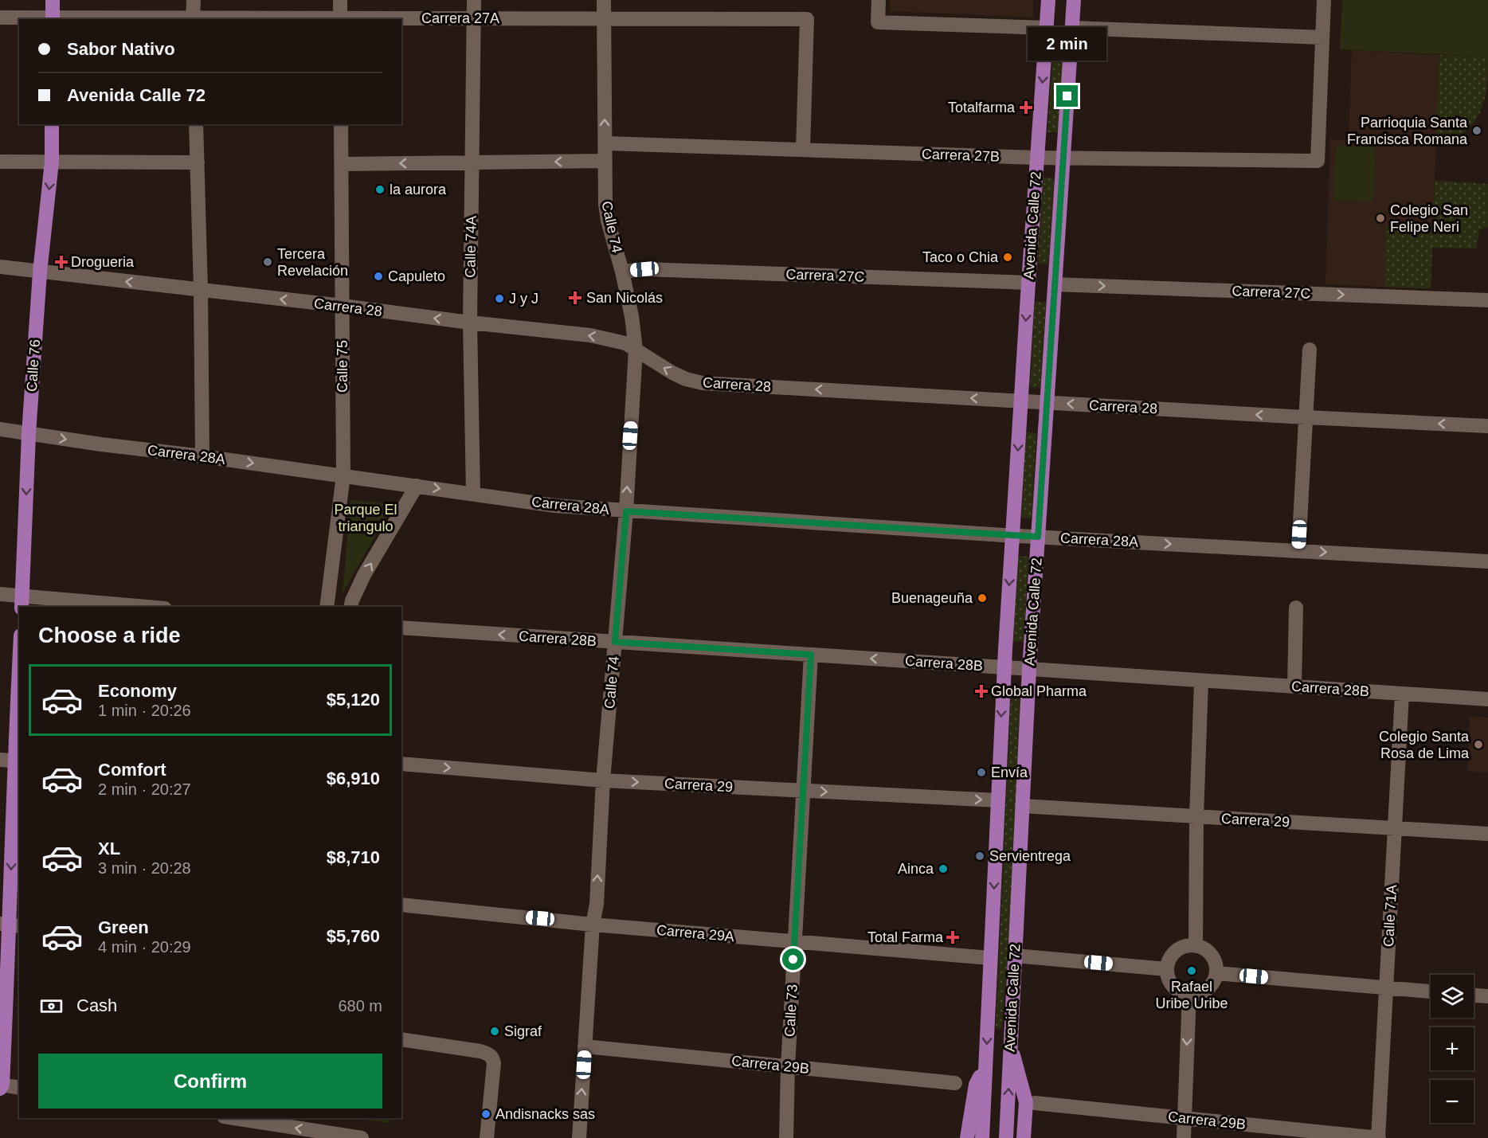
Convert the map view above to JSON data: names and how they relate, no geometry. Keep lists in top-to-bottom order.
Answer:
{
  "streets": {
    "main road": ["Avenida Calle 72", "Calle 76"],
    "street": [
      "Carrera 27A",
      "Carrera 27B",
      "Calle 74",
      "Calle 74A",
      "Carrera 27C",
      "Carrera 28",
      "Calle 75",
      "Carrera 28A",
      "Carrera 28B",
      "Carrera 29",
      "Calle 71A",
      "Carrera 29A",
      "Calle 73",
      "Carrera 29B"
    ]
  },
  "crossings": [
    ["Carrera 27A", "Carrera 27B"],
    ["Carrera 27A", "Calle 74"],
    ["Carrera 27A", "Calle 74A"],
    ["Carrera 27B", "Avenida Calle 72"],
    ["Carrera 27B", "Calle 74"],
    ["Avenida Calle 72", "Carrera 27C"],
    ["Avenida Calle 72", "Carrera 28"],
    ["Avenida Calle 72", "Carrera 28A"],
    ["Avenida Calle 72", "Carrera 28B"],
    ["Avenida Calle 72", "Carrera 29"],
    ["Avenida Calle 72", "Carrera 29A"],
    ["Calle 74", "Carrera 27C"],
    ["Calle 74", "Carrera 28"],
    ["Calle 74", "Carrera 28A"],
    ["Calle 74", "Carrera 28B"],
    ["Calle 74", "Carrera 29"],
    ["Calle 74", "Carrera 29A"],
    ["Calle 74", "Carrera 29B"],
    ["Calle 74A", "Carrera 28"],
    ["Calle 74A", "Carrera 28A"],
    ["Carrera 28", "Calle 76"],
    ["Carrera 28", "Calle 75"],
    ["Calle 76", "Carrera 28A"],
    ["Calle 75", "Carrera 28A"],
    ["Carrera 28B", "Calle 71A"],
    ["Carrera 28B", "Calle 73"],
    ["Carrera 29", "Calle 71A"],
    ["Carrera 29", "Calle 73"],
    ["Calle 71A", "Carrera 29B"],
    ["Carrera 29A", "Calle 73"],
    ["Calle 73", "Carrera 29B"]
  ],
  "one_way": [
    "Calle 74",
    "Carrera 27C",
    "Carrera 28",
    "Calle 76",
    "Carrera 28A",
    "Carrera 28B",
    "Carrera 29"
  ],
  "parks": ["Parque El triangulo"],
  "places": {
    "health": [
      "Totalfarma",
      "Drogueria",
      "San Nicolás",
      "Global Pharma",
      "Total Farma"
    ],
    "other": [
      "Parrioquia Santa Francisca Romana",
      "la aurora",
      "Colegio San Felipe Neri",
      "Taco o Chia",
      "Tercera Revelación",
      "Capuleto",
      "J y J",
      "Buenageuña",
      "Colegio Santa Rosa de Lima",
      "Envía",
      "Servientrega",
      "Ainca",
      "Rafael Uribe Uribe",
      "Sigraf",
      "Andisnacks sas"
    ]
  },
  "page": {
    "banner": ["Sabor Nativo", "Avenida Calle 72"],
    "bubble": "2 min",
    "heading": "Choose a ride",
    "list": [
      {
        "name": "Economy",
        "note": "1 min · 20:26",
        "value": "$5,120"
      },
      {
        "name": "Comfort",
        "note": "2 min · 20:27",
        "value": "$6,910"
      },
      {
        "name": "XL",
        "note": "3 min · 20:28",
        "value": "$8,710"
      },
      {
        "name": "Green",
        "note": "4 min · 20:29",
        "value": "$5,760"
      }
    ],
    "map_buttons": ["+", "−"],
    "pay": ["Cash", "680 m"],
    "buttons": "Confirm"
  }
}
